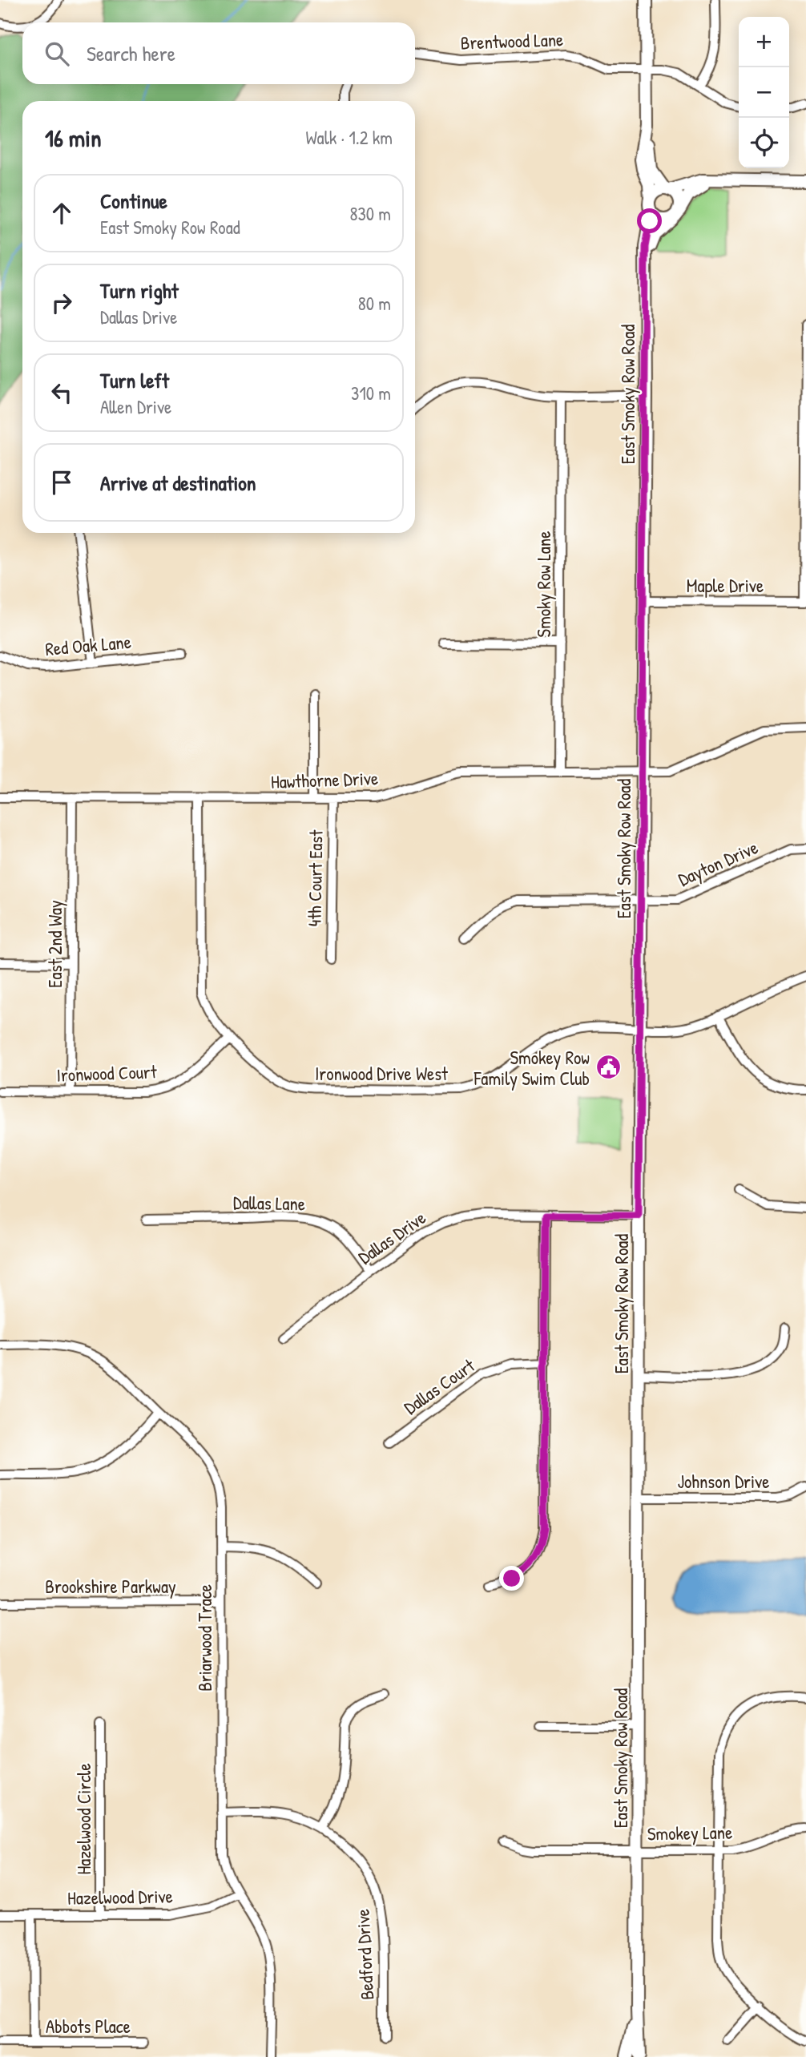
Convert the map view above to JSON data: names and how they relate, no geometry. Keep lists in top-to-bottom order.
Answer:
{
  "streets": {
    "street": [
      "Brentwood Lane",
      "East Smoky Row Road",
      "Smoky Row Lane",
      "Maple Drive",
      "Red Oak Lane",
      "Hawthorne Drive",
      "Dayton Drive",
      "4th Court East",
      "East 2nd Way",
      "Ironwood Court",
      "Ironwood Drive West",
      "Dallas Lane",
      "Dallas Drive",
      "Dallas Court",
      "Johnson Drive",
      "Brookshire Parkway",
      "Briarwood Trace",
      "Hazelwood Circle",
      "Smokey Lane",
      "Hazelwood Drive",
      "Bedford Drive",
      "Abbots Place"
    ]
  },
  "crossings": [
    ["East Smoky Row Road", "Maple Drive"],
    ["East Smoky Row Road", "Hawthorne Drive"],
    ["East Smoky Row Road", "Dayton Drive"],
    ["East Smoky Row Road", "Ironwood Drive West"],
    ["East Smoky Row Road", "Dallas Drive"],
    ["East Smoky Row Road", "Johnson Drive"],
    ["East Smoky Row Road", "Smokey Lane"],
    ["Smoky Row Lane", "Hawthorne Drive"],
    ["Hawthorne Drive", "4th Court East"],
    ["Hawthorne Drive", "East 2nd Way"],
    ["Hawthorne Drive", "Ironwood Drive West"],
    ["East 2nd Way", "Ironwood Court"],
    ["Ironwood Court", "Ironwood Drive West"],
    ["Dallas Lane", "Dallas Drive"],
    ["Brookshire Parkway", "Briarwood Trace"],
    ["Briarwood Trace", "Hazelwood Drive"],
    ["Briarwood Trace", "Bedford Drive"],
    ["Hazelwood Circle", "Hazelwood Drive"],
    ["Hazelwood Drive", "Abbots Place"]
  ],
  "places": {
    "public building": ["Smokey Row Family Swim Club"]
  },
  "page": {
    "map_buttons": ["+", "−"],
    "search": "Search here",
    "heading": ["16 min", "Walk · 1.2 km"],
    "list": [
      ["Continue", "East Smoky Row Road", "830 m"],
      ["Turn right", "Dallas Drive", "80 m"],
      ["Turn left", "Allen Drive", "310 m"],
      "Arrive at destination"
    ]
  }
}
